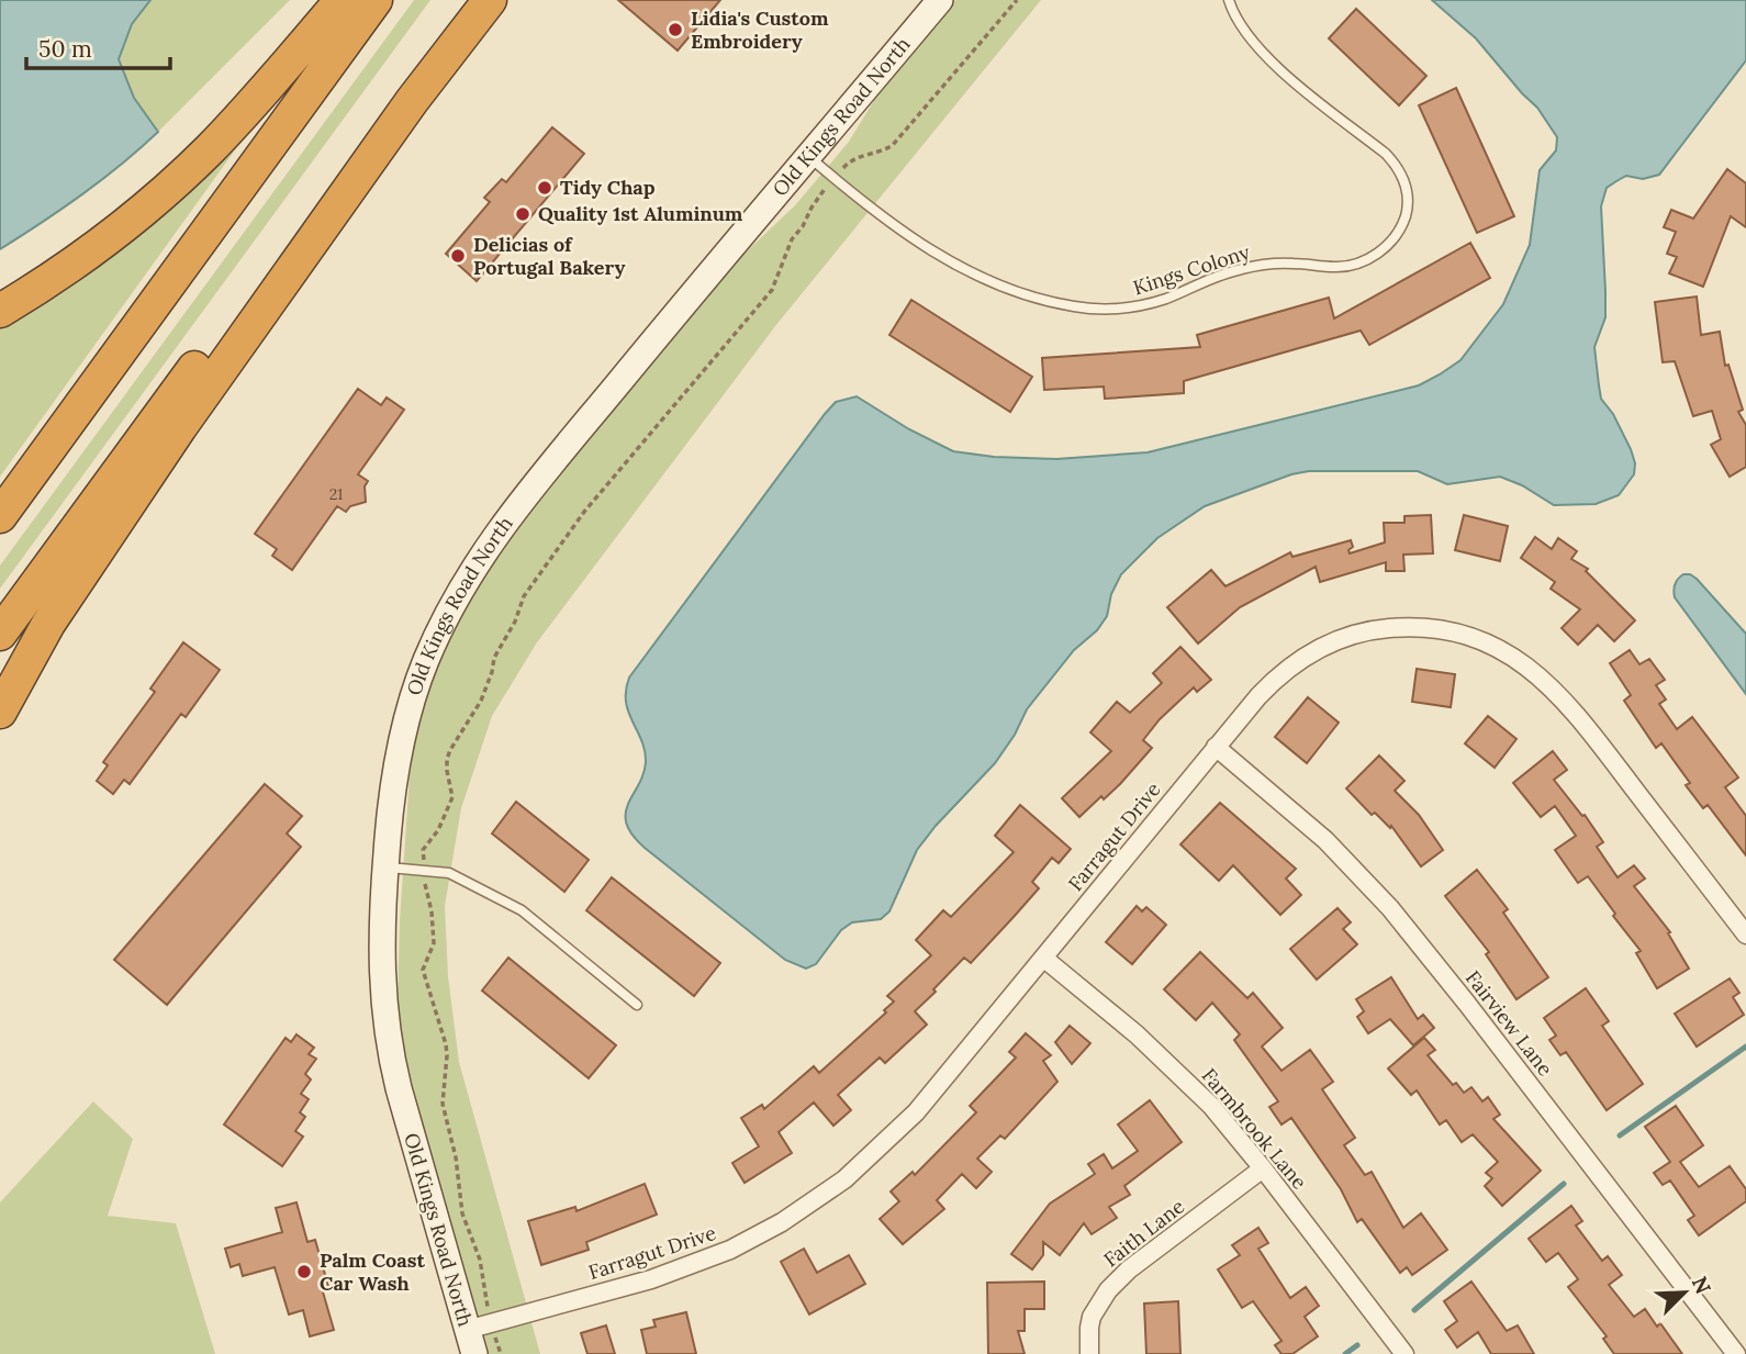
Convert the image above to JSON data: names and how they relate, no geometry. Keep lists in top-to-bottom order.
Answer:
{
  "streets": {
    "street": [
      "Old Kings Road North",
      "Farragut Drive",
      "Fairview Lane",
      "Farmbrook Lane",
      "Faith Lane"
    ],
    "lane": ["Kings Colony"]
  },
  "crossings": [
    ["Old Kings Road North", "Kings Colony"],
    ["Old Kings Road North", "Farragut Drive"],
    ["Farragut Drive", "Fairview Lane"],
    ["Farragut Drive", "Farmbrook Lane"],
    ["Farmbrook Lane", "Faith Lane"]
  ],
  "places": [
    "Lidia's Custom Embroidery",
    "Tidy Chap",
    "Quality 1st Aluminum",
    "Delicias of Portugal Bakery",
    "Palm Coast Car Wash"
  ],
  "house_numbers": ["21"],
  "scale_bar": "50 m",
  "north": "top right"
}
